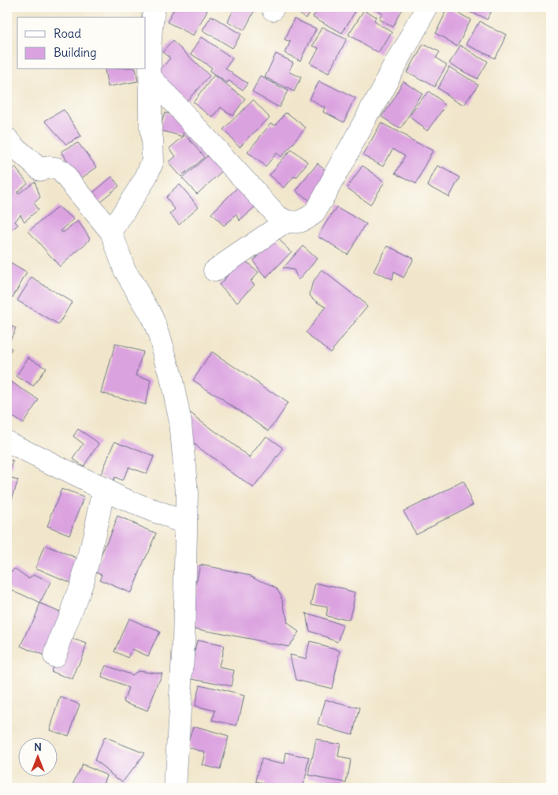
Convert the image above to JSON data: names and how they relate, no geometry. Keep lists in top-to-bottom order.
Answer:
{
  "legend": ["Road", "Building"],
  "north": "top"
}
